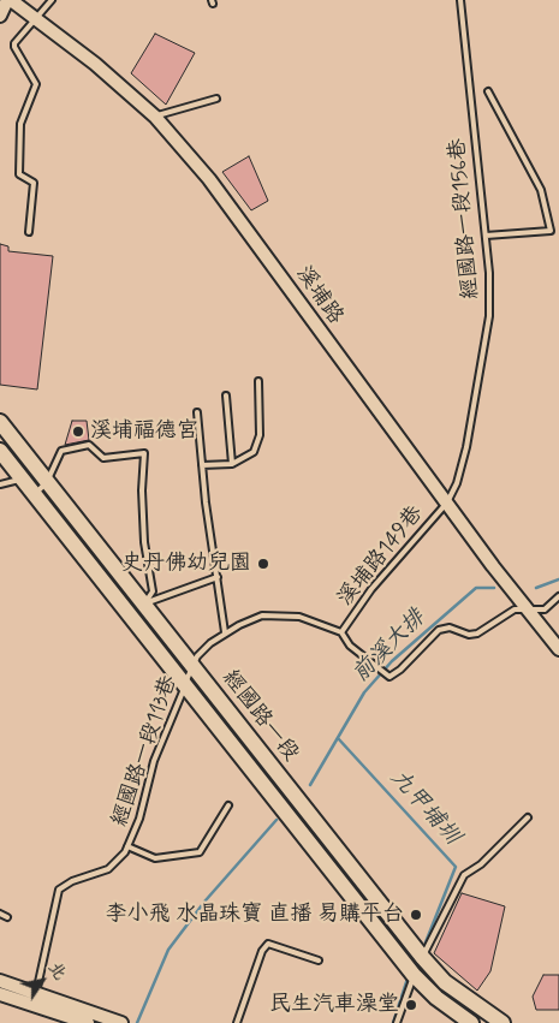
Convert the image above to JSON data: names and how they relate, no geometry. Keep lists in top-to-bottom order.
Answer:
{
  "streets": {
    "main road": ["經國路一段"],
    "street": ["溪埔路"],
    "lane": ["經國路一段156巷", "溪埔路149巷", "經國路一段113巷"]
  },
  "crossings": [
    ["經國路一段156巷", "溪埔路"],
    ["經國路一段156巷", "溪埔路149巷"],
    ["溪埔路", "溪埔路149巷"],
    ["經國路一段", "經國路一段113巷"]
  ],
  "water": ["前溪大排", "九甲埔圳"],
  "places": [
    "溪埔福德宮",
    "史丹佛幼兒園",
    "李小飛 水晶珠寶 直播 易購平台",
    "民生汽車澡堂"
  ],
  "north": "top right"
}
